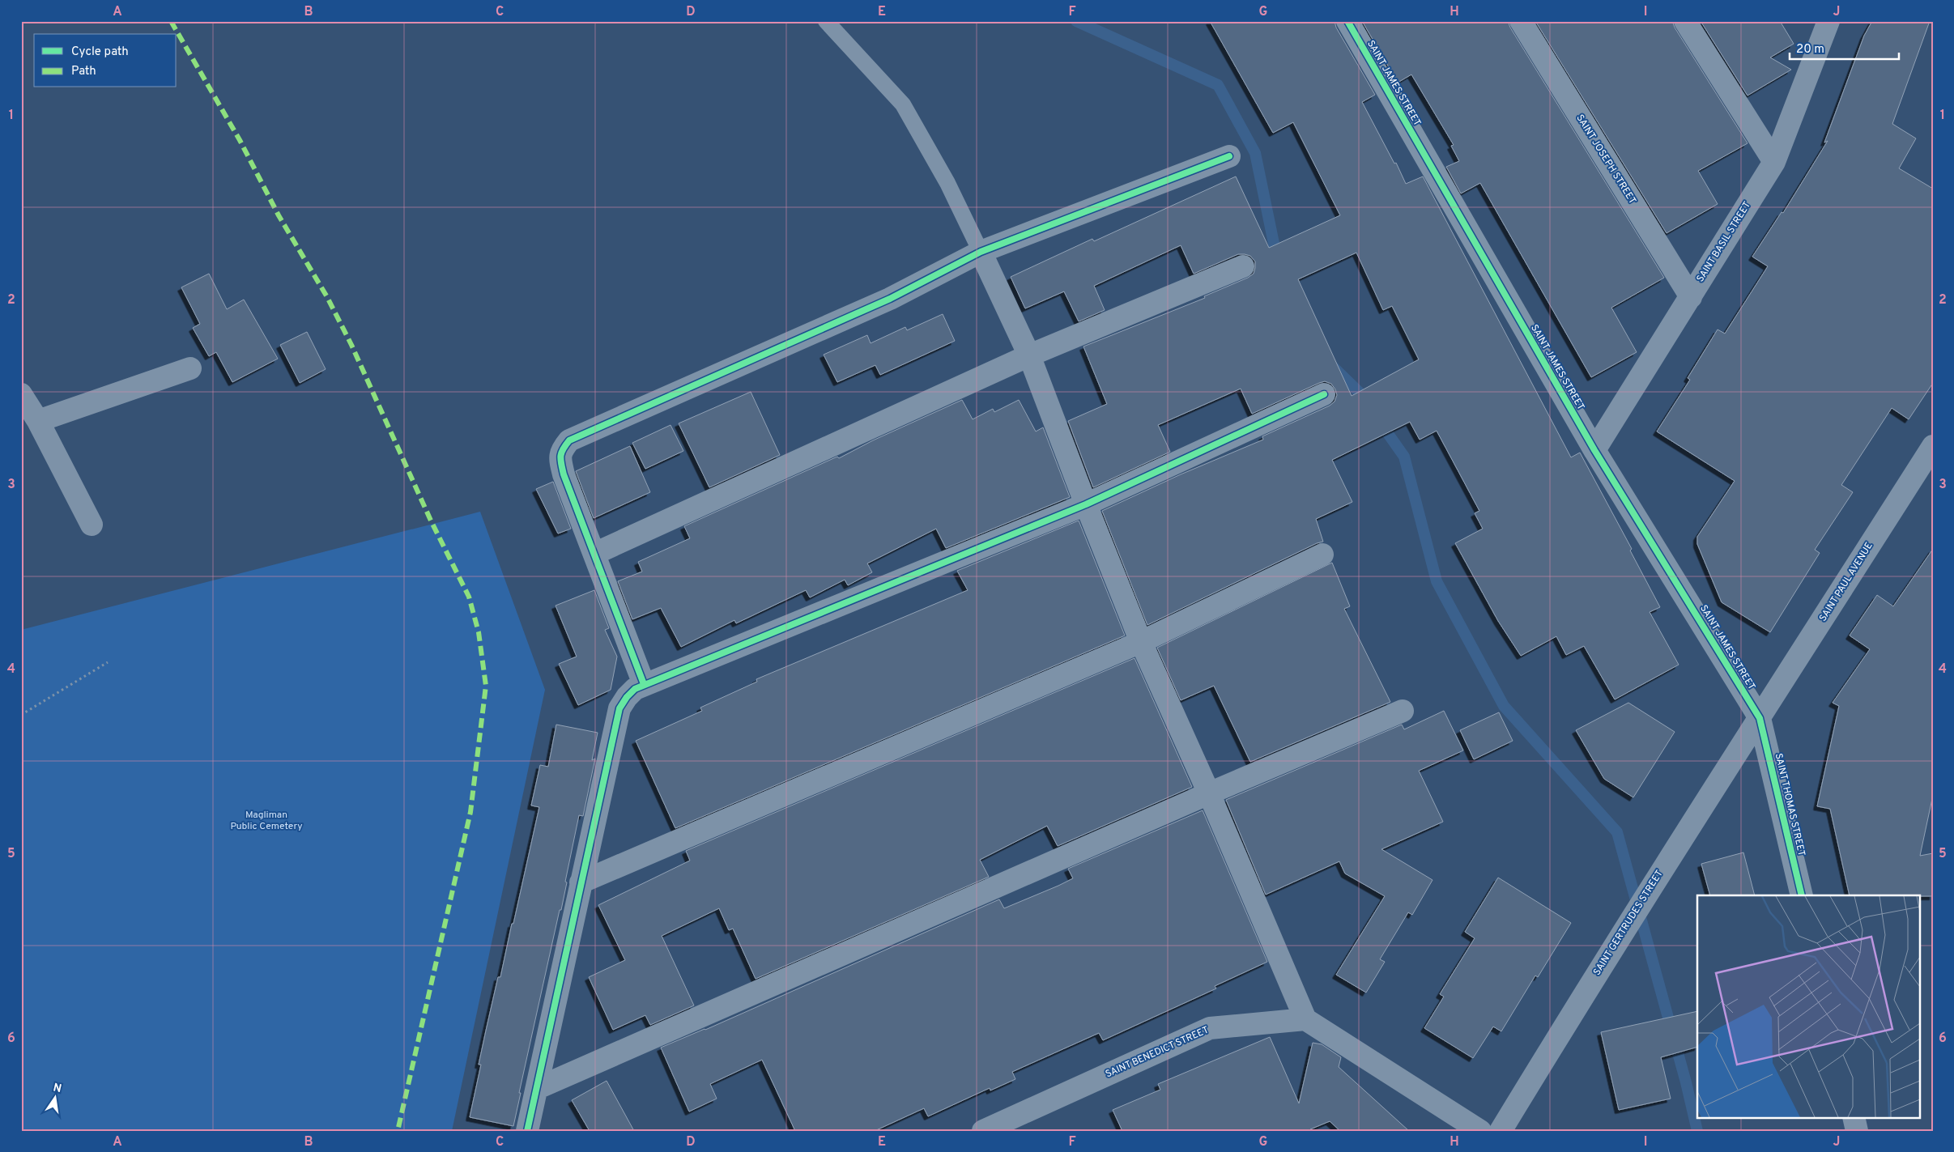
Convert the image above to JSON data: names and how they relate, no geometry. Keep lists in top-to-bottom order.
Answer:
{
  "streets": {
    "street": [
      "SAINT JAMES STREET",
      "SAINT JOSEPH STREET",
      "SAINT BASIL STREET",
      "SAINT PAUL AVENUE",
      "SAINT THOMAS STREET",
      "SAINT GERTRUDES STREET",
      "SAINT BENEDICT STREET"
    ]
  },
  "crossings": [
    ["SAINT JAMES STREET", "SAINT BASIL STREET"],
    ["SAINT JAMES STREET", "SAINT PAUL AVENUE"],
    ["SAINT JAMES STREET", "SAINT THOMAS STREET"],
    ["SAINT JAMES STREET", "SAINT GERTRUDES STREET"],
    ["SAINT JOSEPH STREET", "SAINT BASIL STREET"],
    ["SAINT PAUL AVENUE", "SAINT THOMAS STREET"],
    ["SAINT PAUL AVENUE", "SAINT GERTRUDES STREET"],
    ["SAINT THOMAS STREET", "SAINT GERTRUDES STREET"]
  ],
  "parks": ["Magliman Public Cemetery"],
  "legend": ["Cycle path", "Path"],
  "scale_bar": "20 m",
  "north": "top",
  "grid": {
    "columns": [
      "A",
      "B",
      "C",
      "D",
      "E",
      "F",
      "G",
      "H",
      "I",
      "J"
    ],
    "rows": [
      "1",
      "2",
      "3",
      "4",
      "5",
      "6"
    ]
  }
}
